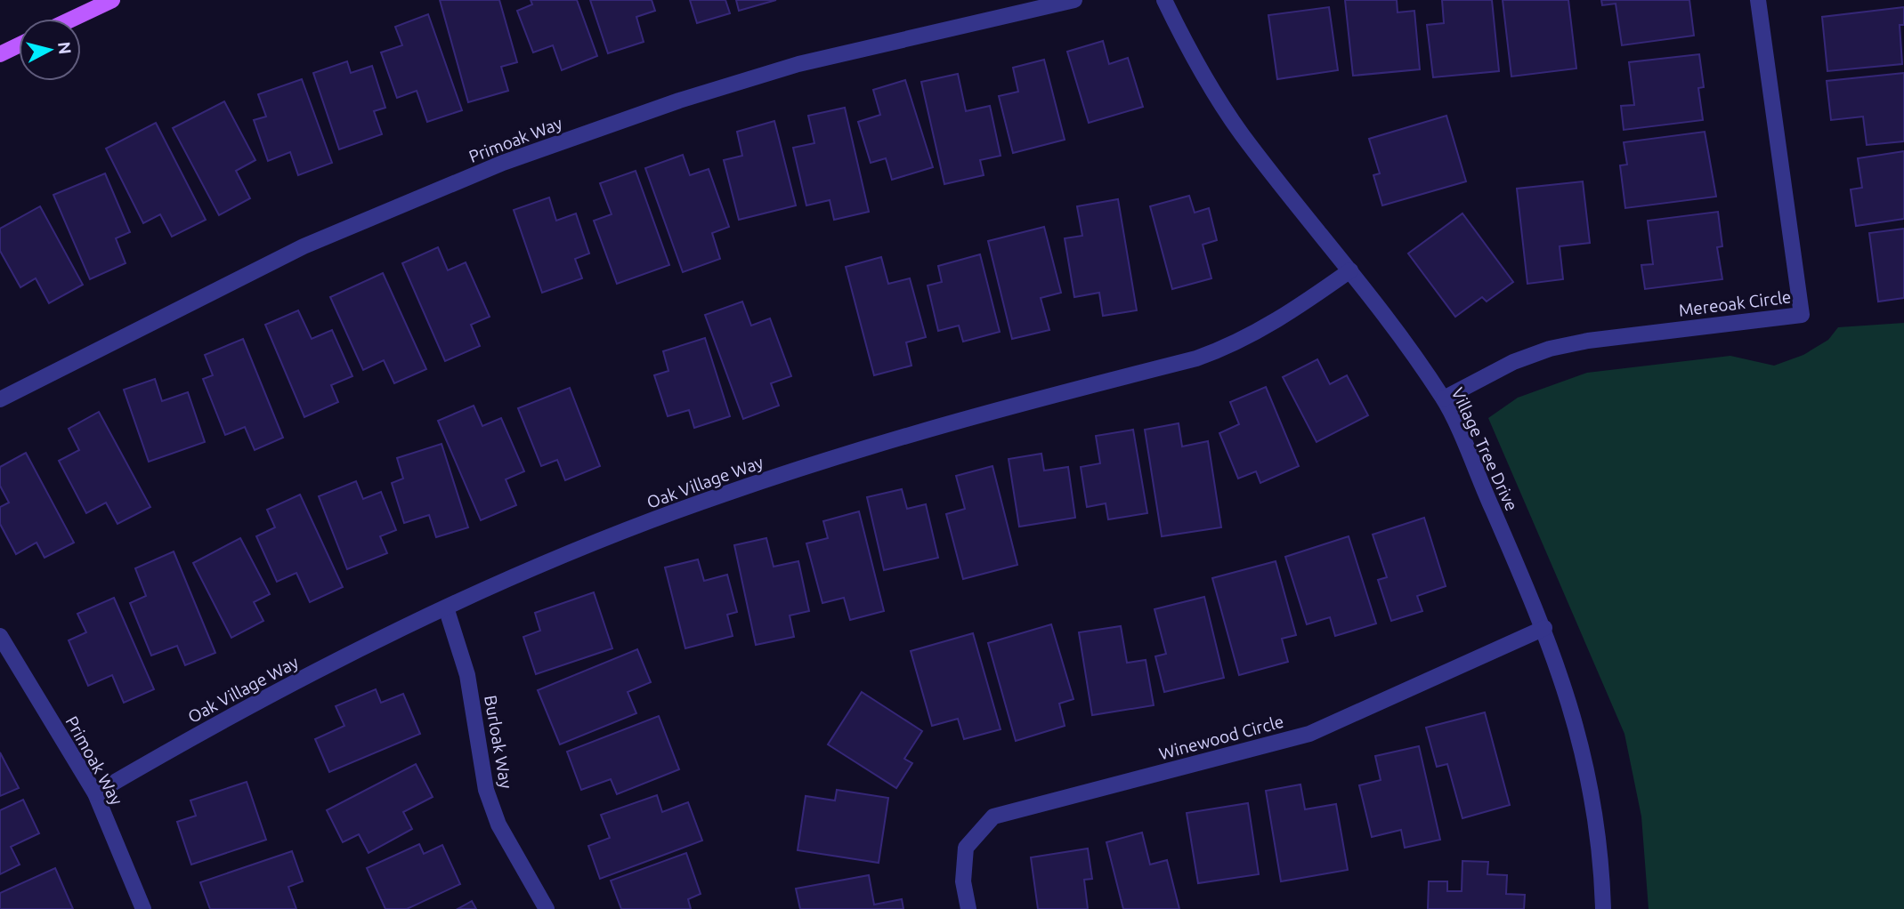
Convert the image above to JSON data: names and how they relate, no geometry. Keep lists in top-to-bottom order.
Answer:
{
  "streets": {
    "street": [
      "Primoak Way",
      "Mereoak Circle",
      "Village Tree Drive",
      "Oak Village Way",
      "Winewood Circle",
      "Burloak Way"
    ]
  },
  "crossings": [
    ["Primoak Way", "Oak Village Way"],
    ["Mereoak Circle", "Village Tree Drive"],
    ["Village Tree Drive", "Oak Village Way"],
    ["Village Tree Drive", "Winewood Circle"],
    ["Oak Village Way", "Burloak Way"]
  ],
  "north": "right"
}
